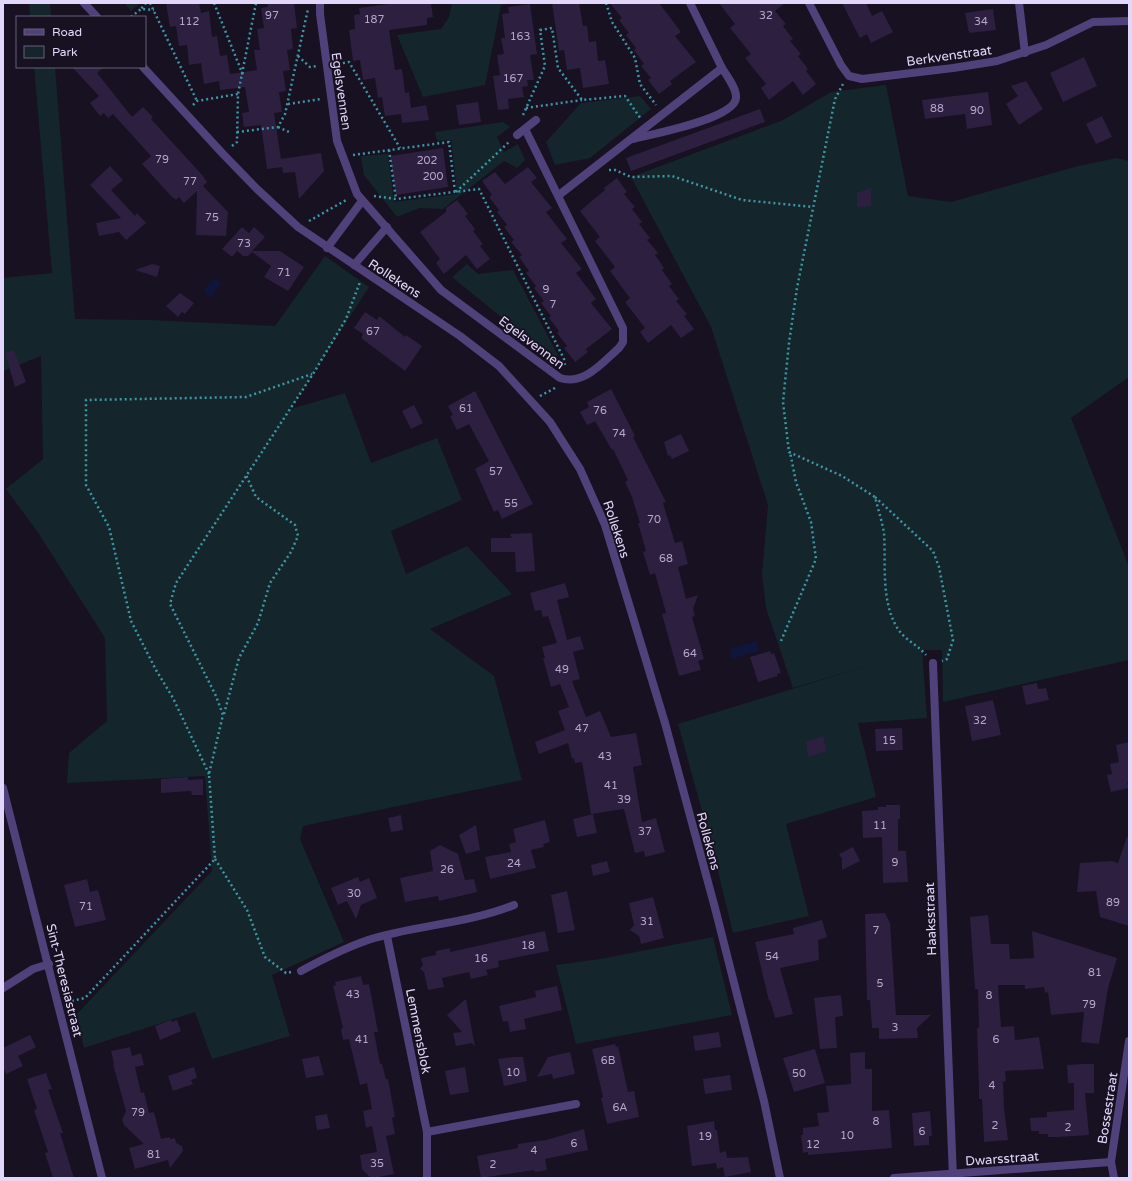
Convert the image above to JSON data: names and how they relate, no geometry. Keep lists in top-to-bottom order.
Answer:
{
  "streets": {
    "street": [
      "Berkvenstraat",
      "Egelsvennen",
      "Rollekens",
      "Haaksstraat",
      "Sint-Theresiastraat",
      "Lemmensblok",
      "Bossestraat",
      "Dwarsstraat"
    ]
  },
  "crossings": [
    ["Haaksstraat", "Dwarsstraat"],
    ["Bossestraat", "Dwarsstraat"]
  ],
  "house_numbers": [
    "97",
    "32",
    "187",
    "112",
    "34",
    "163",
    "167",
    "88",
    "90",
    "79",
    "202",
    "200",
    "77",
    "75",
    "73",
    "71",
    "9",
    "7",
    "67",
    "61",
    "76",
    "74",
    "57",
    "55",
    "70",
    "68",
    "64",
    "49",
    "32",
    "47",
    "15",
    "43",
    "41",
    "39",
    "11",
    "37",
    "9",
    "24",
    "26",
    "30",
    "89",
    "71",
    "31",
    "7",
    "18",
    "54",
    "16",
    "81",
    "5",
    "43",
    "8",
    "79",
    "3",
    "41",
    "6",
    "6B",
    "10",
    "50",
    "4",
    "6A",
    "79",
    "8",
    "2",
    "2",
    "6",
    "10",
    "19",
    "6",
    "12",
    "4",
    "81",
    "35",
    "2"
  ],
  "legend": ["Road", "Park"]
}
